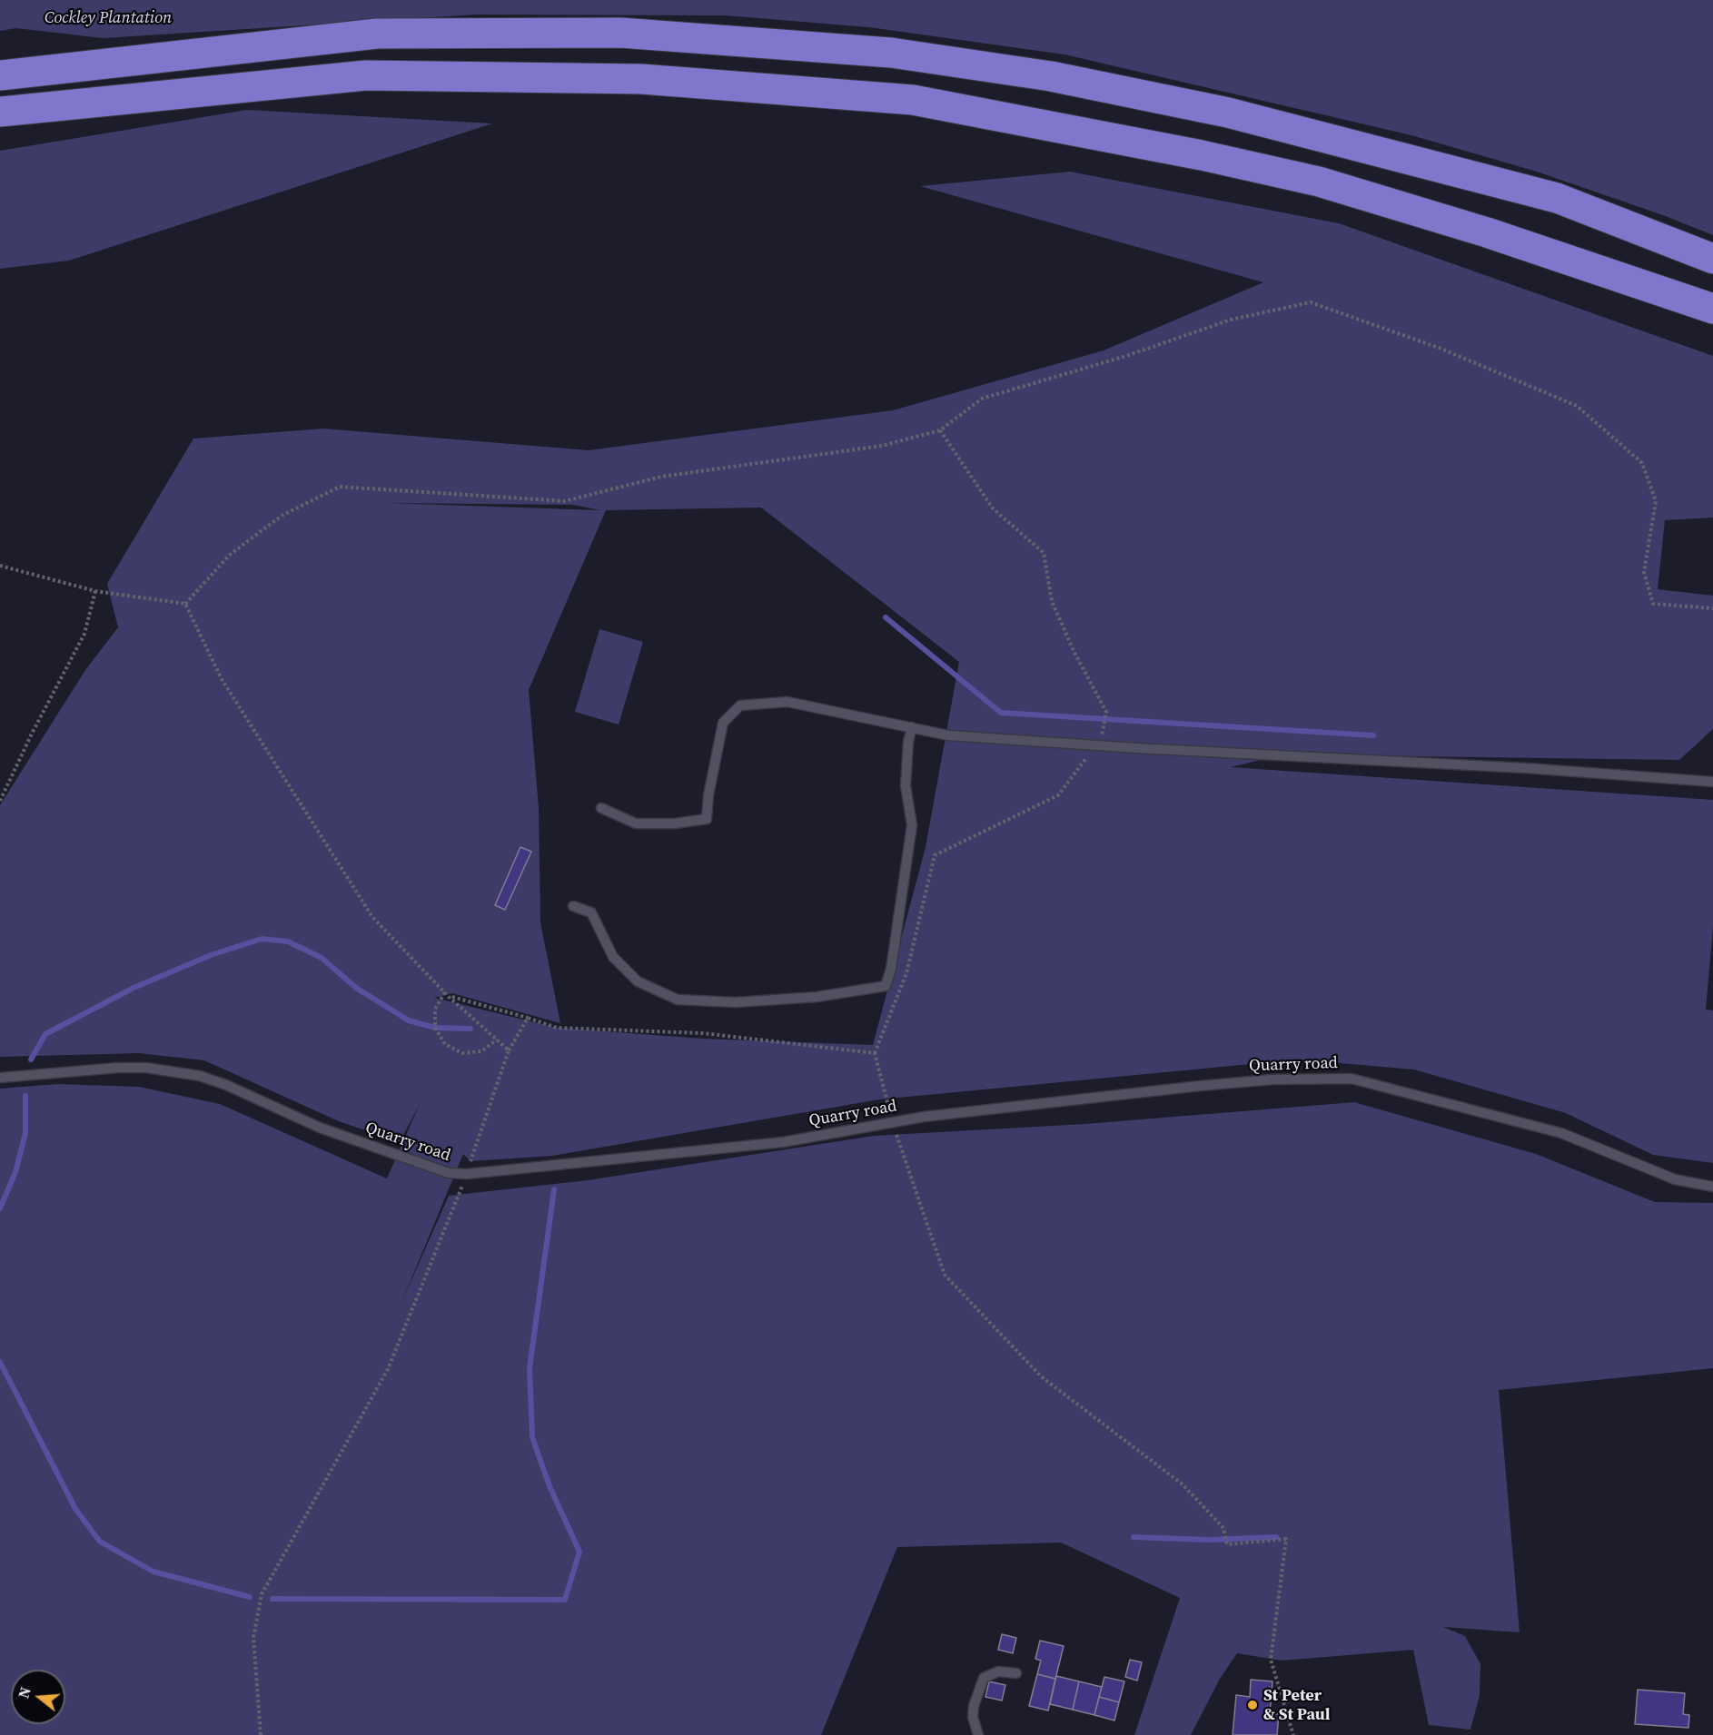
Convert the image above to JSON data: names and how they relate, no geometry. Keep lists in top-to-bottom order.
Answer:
{
  "streets": {
    "lane": ["Quarry road"]
  },
  "parks": ["Cockley Plantation"],
  "places": ["St Peter & St Paul"],
  "north": "left"
}
